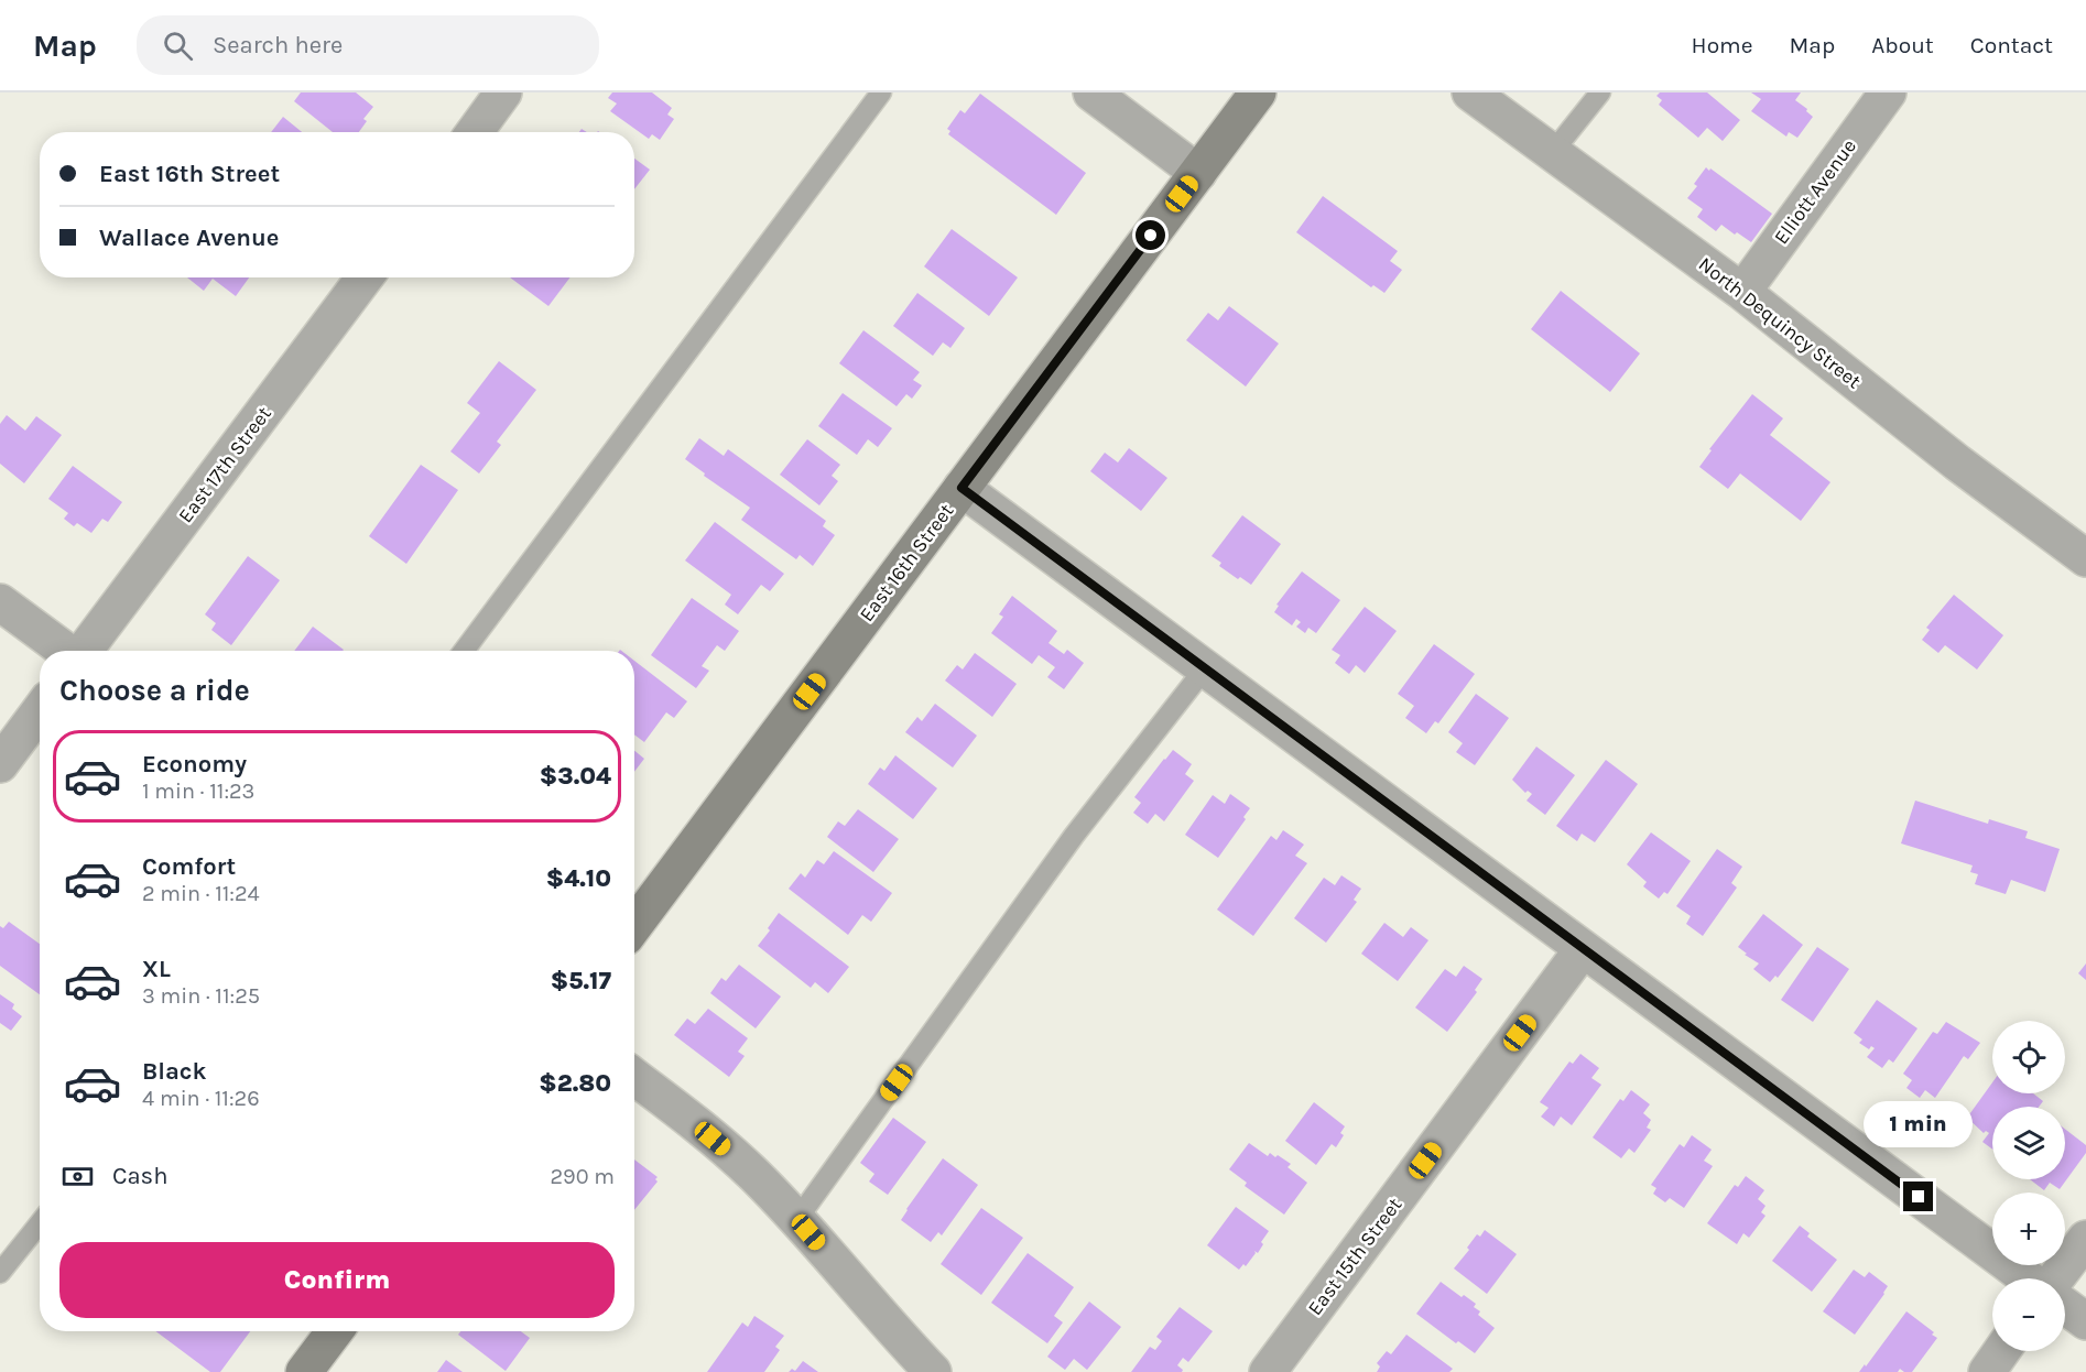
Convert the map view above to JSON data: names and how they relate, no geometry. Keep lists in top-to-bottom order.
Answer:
{
  "streets": {
    "main road": ["East 16th Street"],
    "street": [
      "Elliott Avenue",
      "North Dequincy Street",
      "East 17th Street",
      "East 15th Street"
    ]
  },
  "crossings": [
    ["Elliott Avenue", "North Dequincy Street"]
  ],
  "page": {
    "header": "Map",
    "search": "Search here",
    "nav": [
      "Home",
      "Map",
      "About",
      "Contact"
    ],
    "banner": ["East 16th Street", "Wallace Avenue"],
    "heading": "Choose a ride",
    "list": [
      {
        "name": "Economy",
        "note": "1 min · 11:23",
        "value": "$3.04"
      },
      {
        "name": "Comfort",
        "note": "2 min · 11:24",
        "value": "$4.10"
      },
      {
        "name": "XL",
        "note": "3 min · 11:25",
        "value": "$5.17"
      },
      {
        "name": "Black",
        "note": "4 min · 11:26",
        "value": "$2.80"
      }
    ],
    "map_buttons": ["+", "−"],
    "bubble": "1 min",
    "pay": ["Cash", "290 m"],
    "buttons": "Confirm"
  }
}
